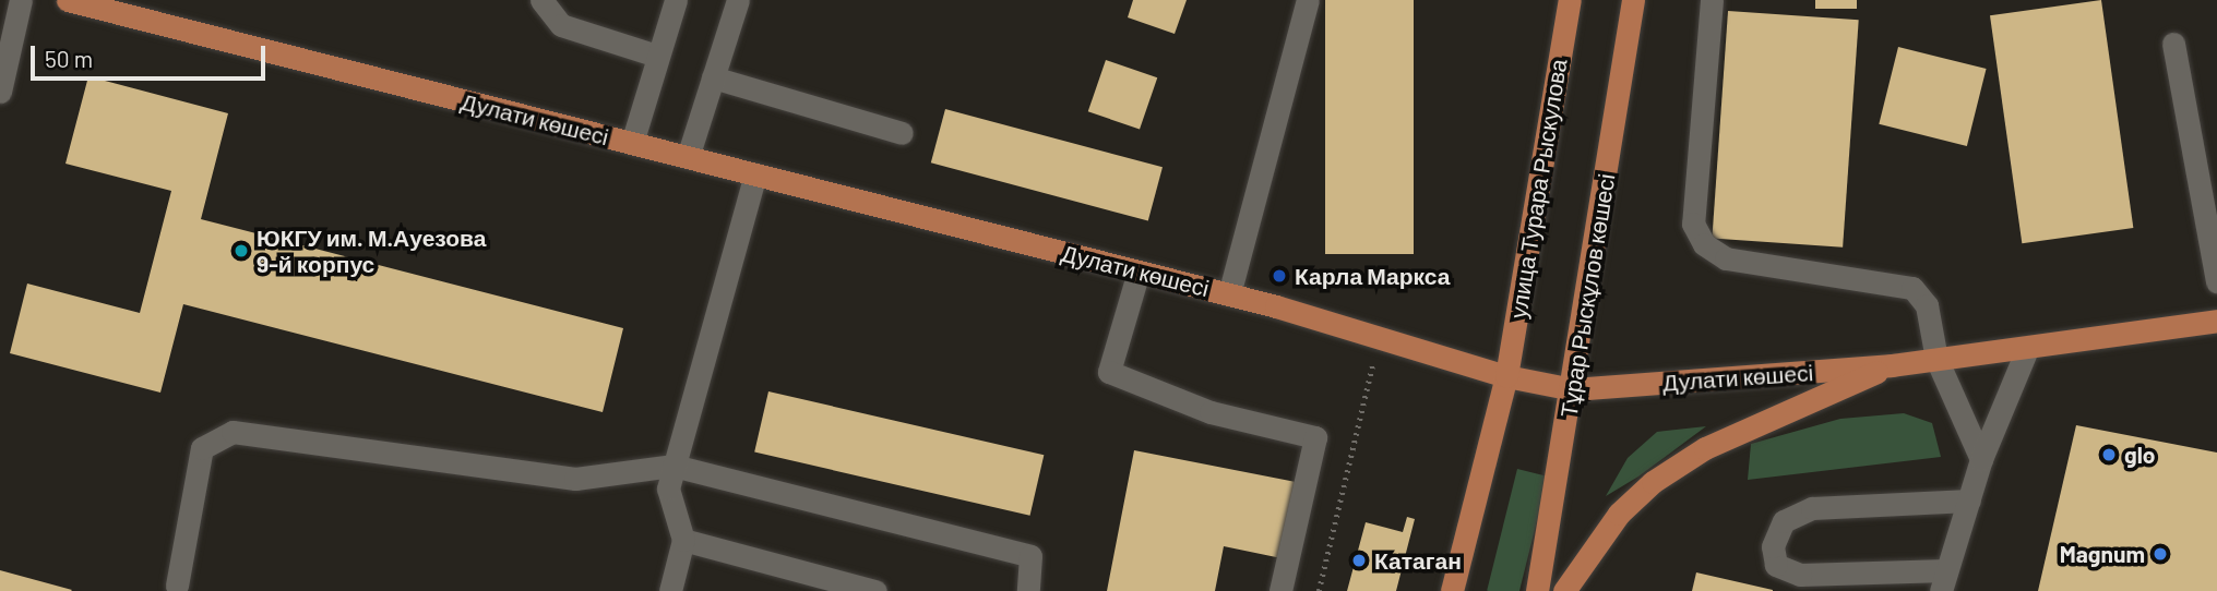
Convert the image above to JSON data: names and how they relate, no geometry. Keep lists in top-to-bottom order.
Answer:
{
  "streets": {
    "main road": ["Дулати көшесі", "улица Турара Рыскулова", "Тұрар Рыскұлов көшесі"]
  },
  "crossings": [
    ["Дулати көшесі", "улица Турара Рыскулова"],
    ["Дулати көшесі", "Тұрар Рыскұлов көшесі"]
  ],
  "places": [
    "ЮКГУ им. М.Ауезова 9-й корпус",
    "Карла Маркса",
    "glo",
    "Magnum",
    "Катаган"
  ],
  "scale_bar": "50 m"
}
